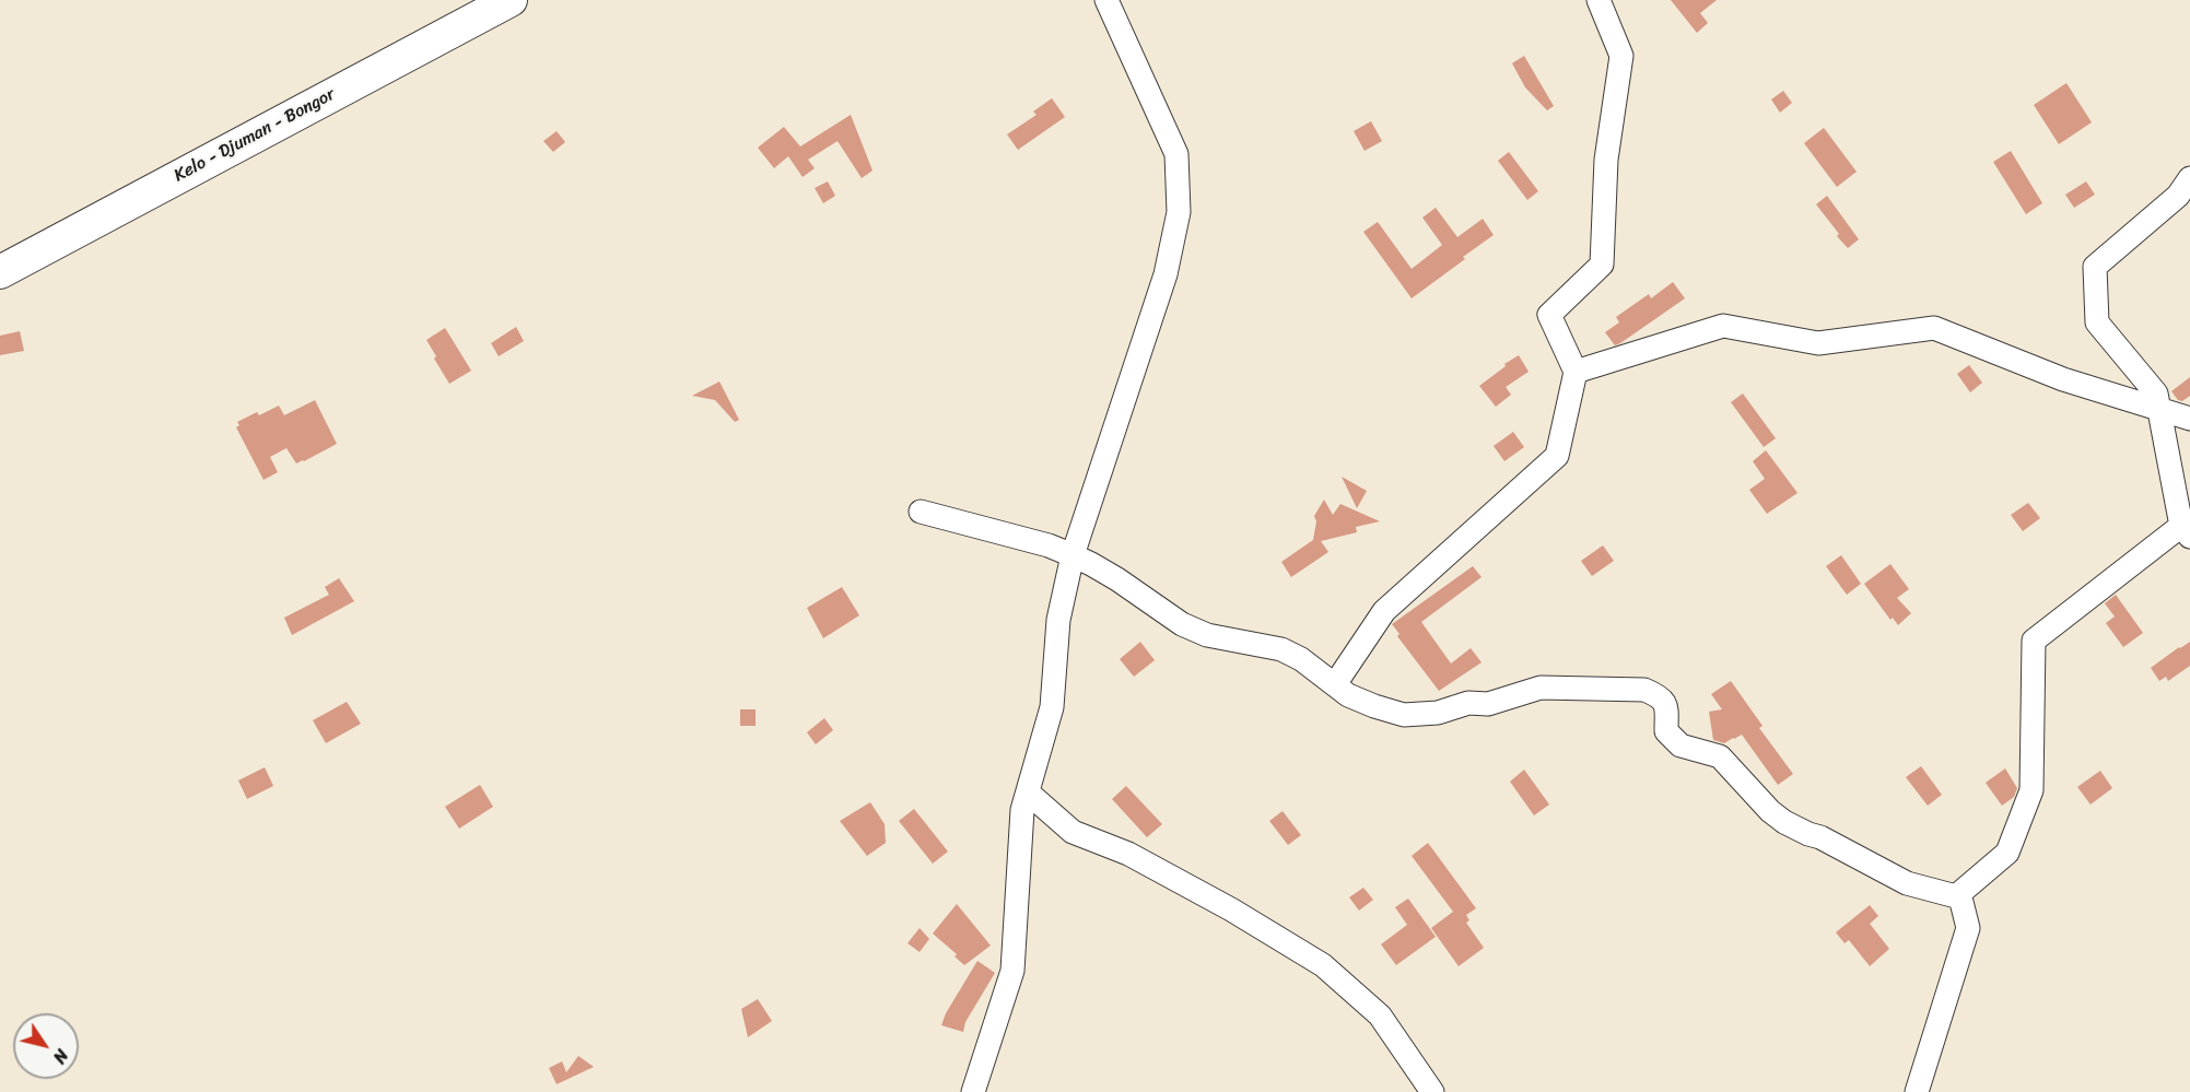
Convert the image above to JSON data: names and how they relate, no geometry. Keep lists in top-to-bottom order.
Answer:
{
  "streets": {
    "highway": ["Kelo - Djuman - Bongor"]
  },
  "north": "bottom right"
}
